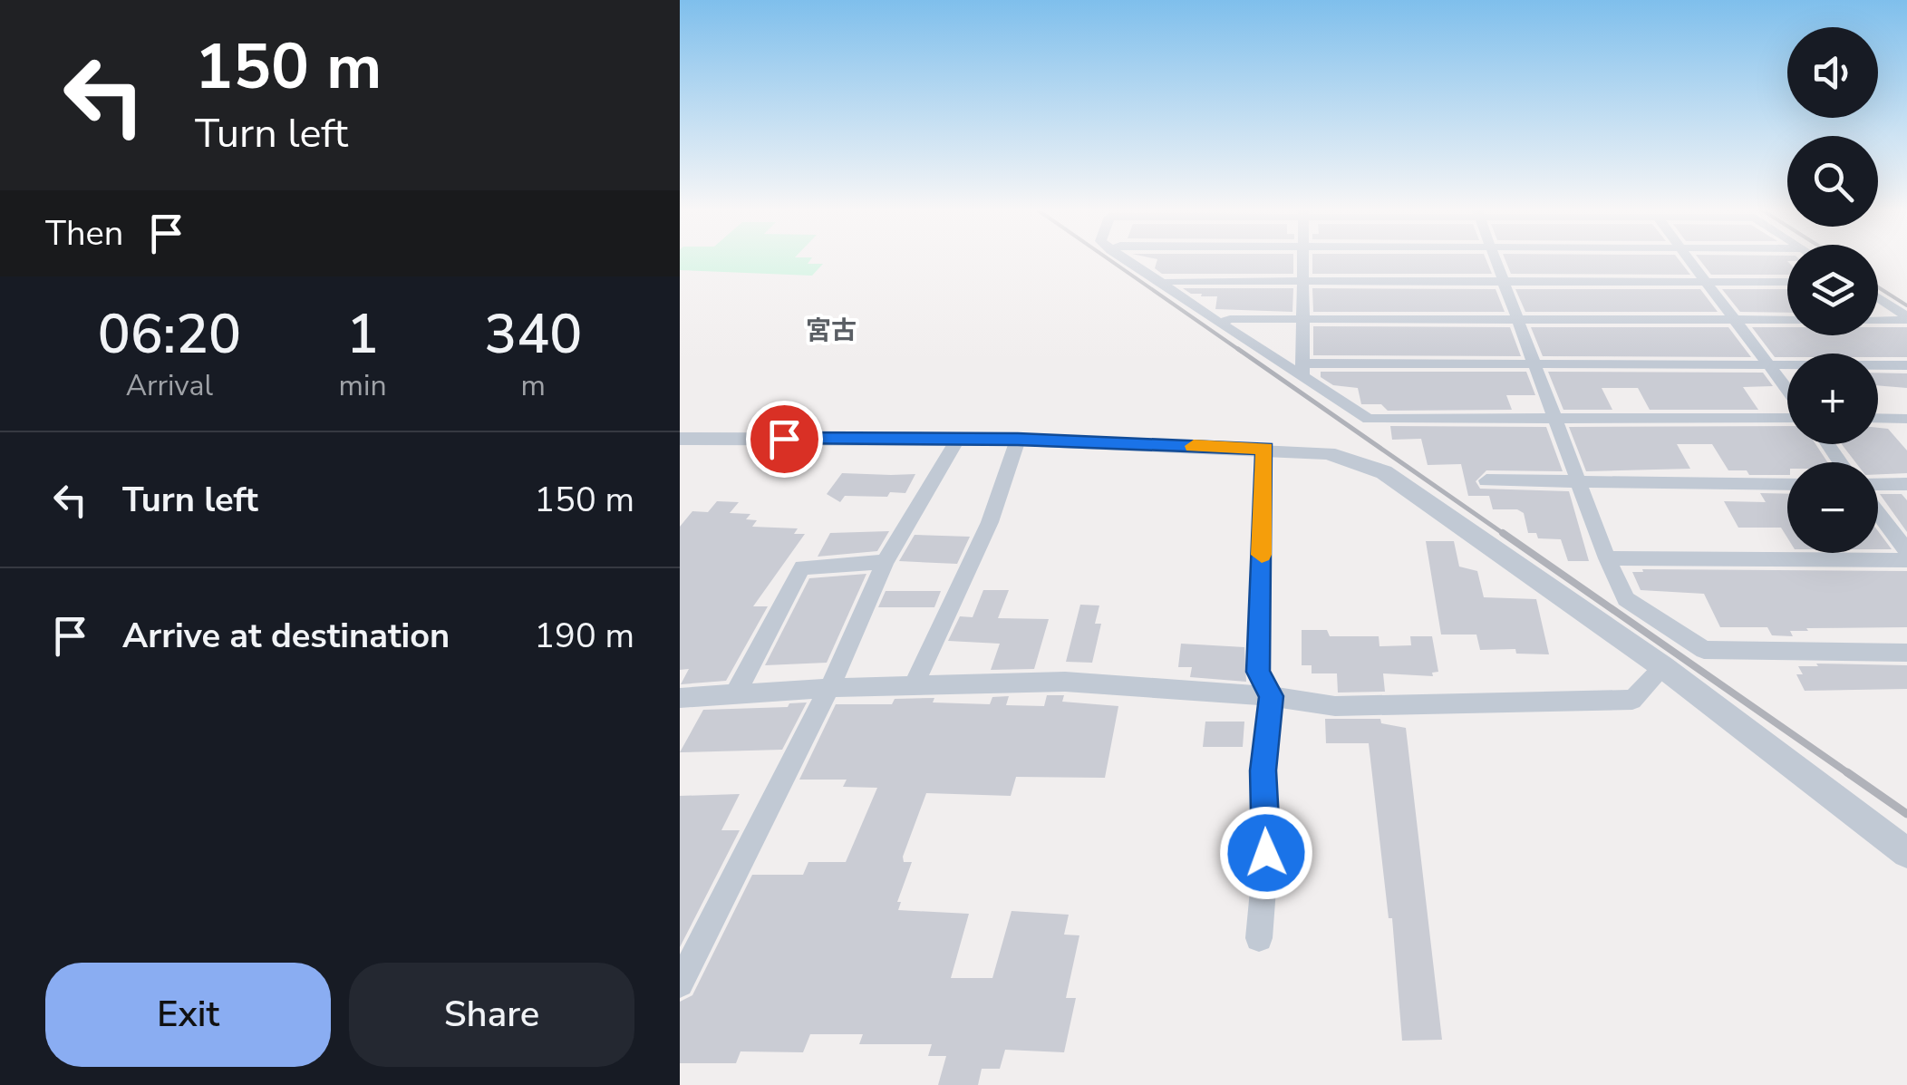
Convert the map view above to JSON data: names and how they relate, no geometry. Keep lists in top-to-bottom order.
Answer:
{
  "districts": ["宮古"],
  "page": {
    "turn": ["150 m", "Turn left"],
    "map_buttons": ["+", "−"],
    "then": "Then",
    "eta": [
      "06:20",
      "Arrival",
      "1",
      "min",
      "340",
      "m"
    ],
    "list": [
      {
        "name": "Turn left",
        "value": "150 m"
      },
      {
        "name": "Arrive at destination",
        "value": "190 m"
      }
    ],
    "buttons": ["Exit", "Share"]
  }
}
